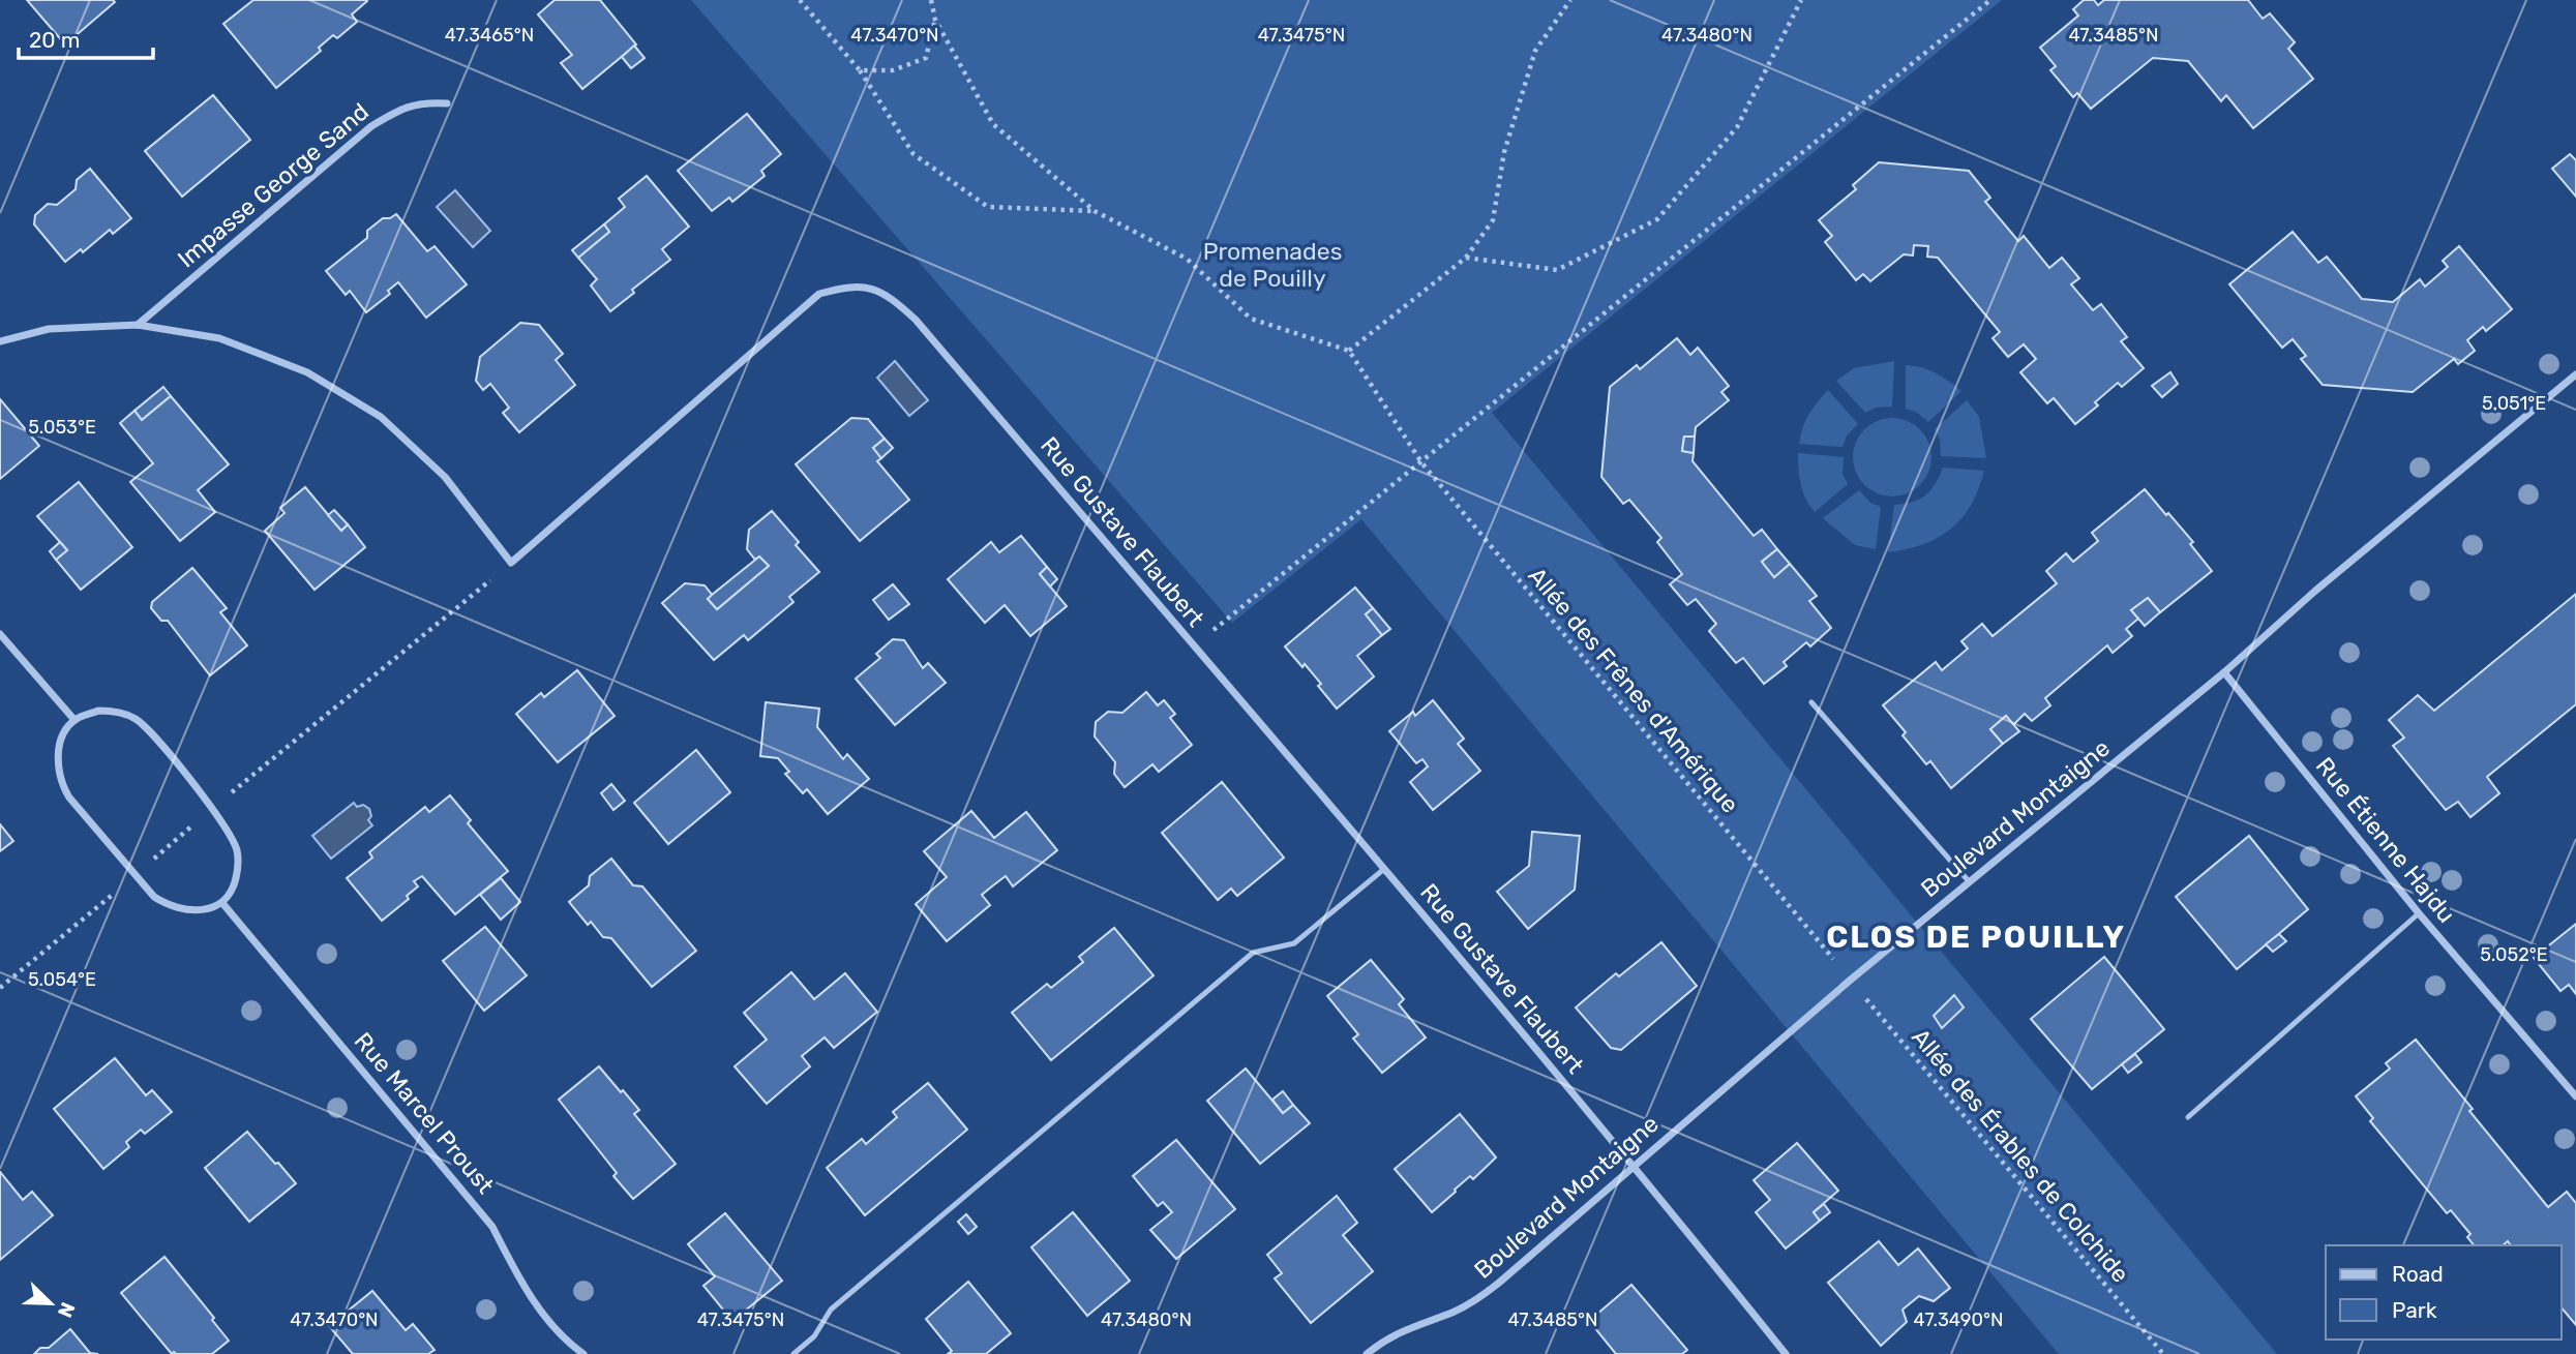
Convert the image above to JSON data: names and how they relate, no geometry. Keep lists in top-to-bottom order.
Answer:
{
  "streets": {
    "street": [
      "Impasse George Sand",
      "Rue Gustave Flaubert",
      "Boulevard Montaigne",
      "Rue Étienne Hajdu",
      "Rue Marcel Proust"
    ],
    "path": ["Allée des Frênes d'Amérique", "Allée des Érables de Colchide"]
  },
  "crossings": [
    ["Rue Gustave Flaubert", "Boulevard Montaigne"],
    ["Boulevard Montaigne", "Rue Étienne Hajdu"],
    ["Boulevard Montaigne", "Allée des Érables de Colchide"]
  ],
  "districts": ["CLOS DE POUILLY"],
  "parks": ["Promenades de Pouilly"],
  "legend": ["Road", "Park"],
  "scale_bar": "20 m",
  "north": "bottom right",
  "coordinates": [
    "47.3465°N",
    "47.3470°N",
    "47.3475°N",
    "47.3480°N",
    "47.3485°N",
    "5.051°E",
    "5.053°E",
    "5.052°E",
    "5.054°E",
    "47.3490°N"
  ]
}
